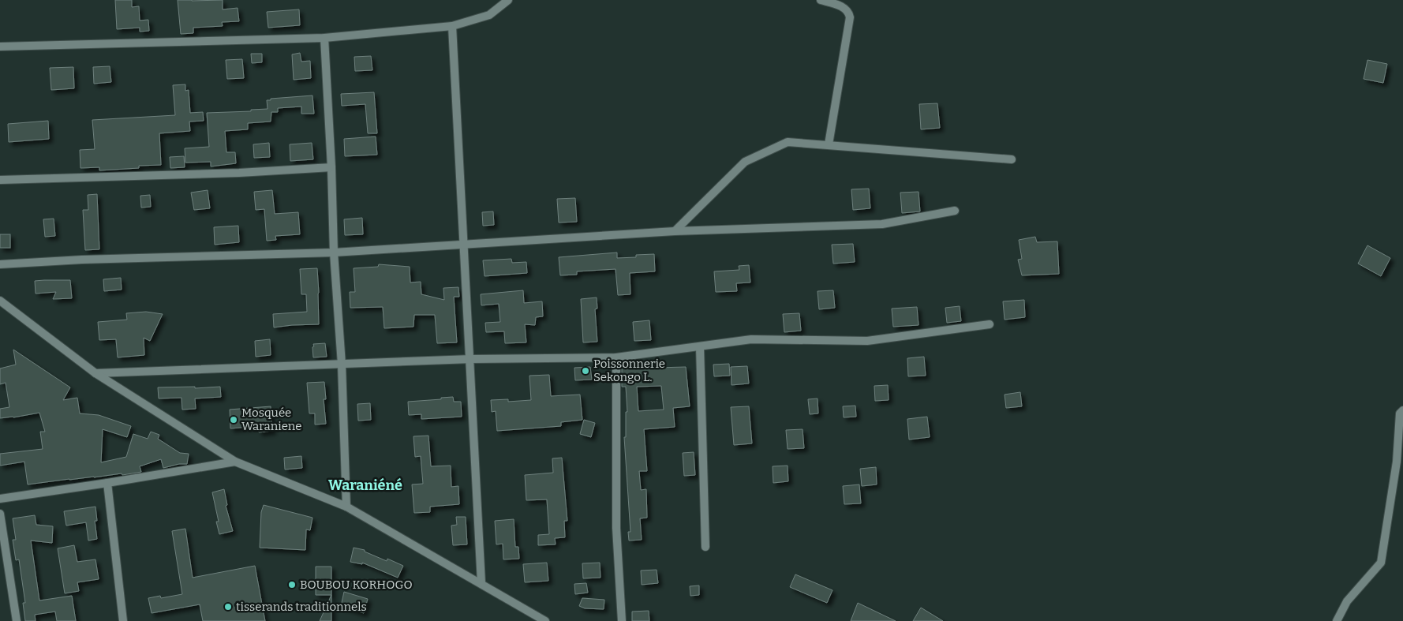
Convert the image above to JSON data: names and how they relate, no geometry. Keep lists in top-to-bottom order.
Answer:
{
  "districts": ["Waraniéné"],
  "places": [
    "Poissonnerie Sekongo L.",
    "Mosquée Waraniene",
    "BOUBOU KORHOGO",
    "tisserands traditionnels"
  ]
}
